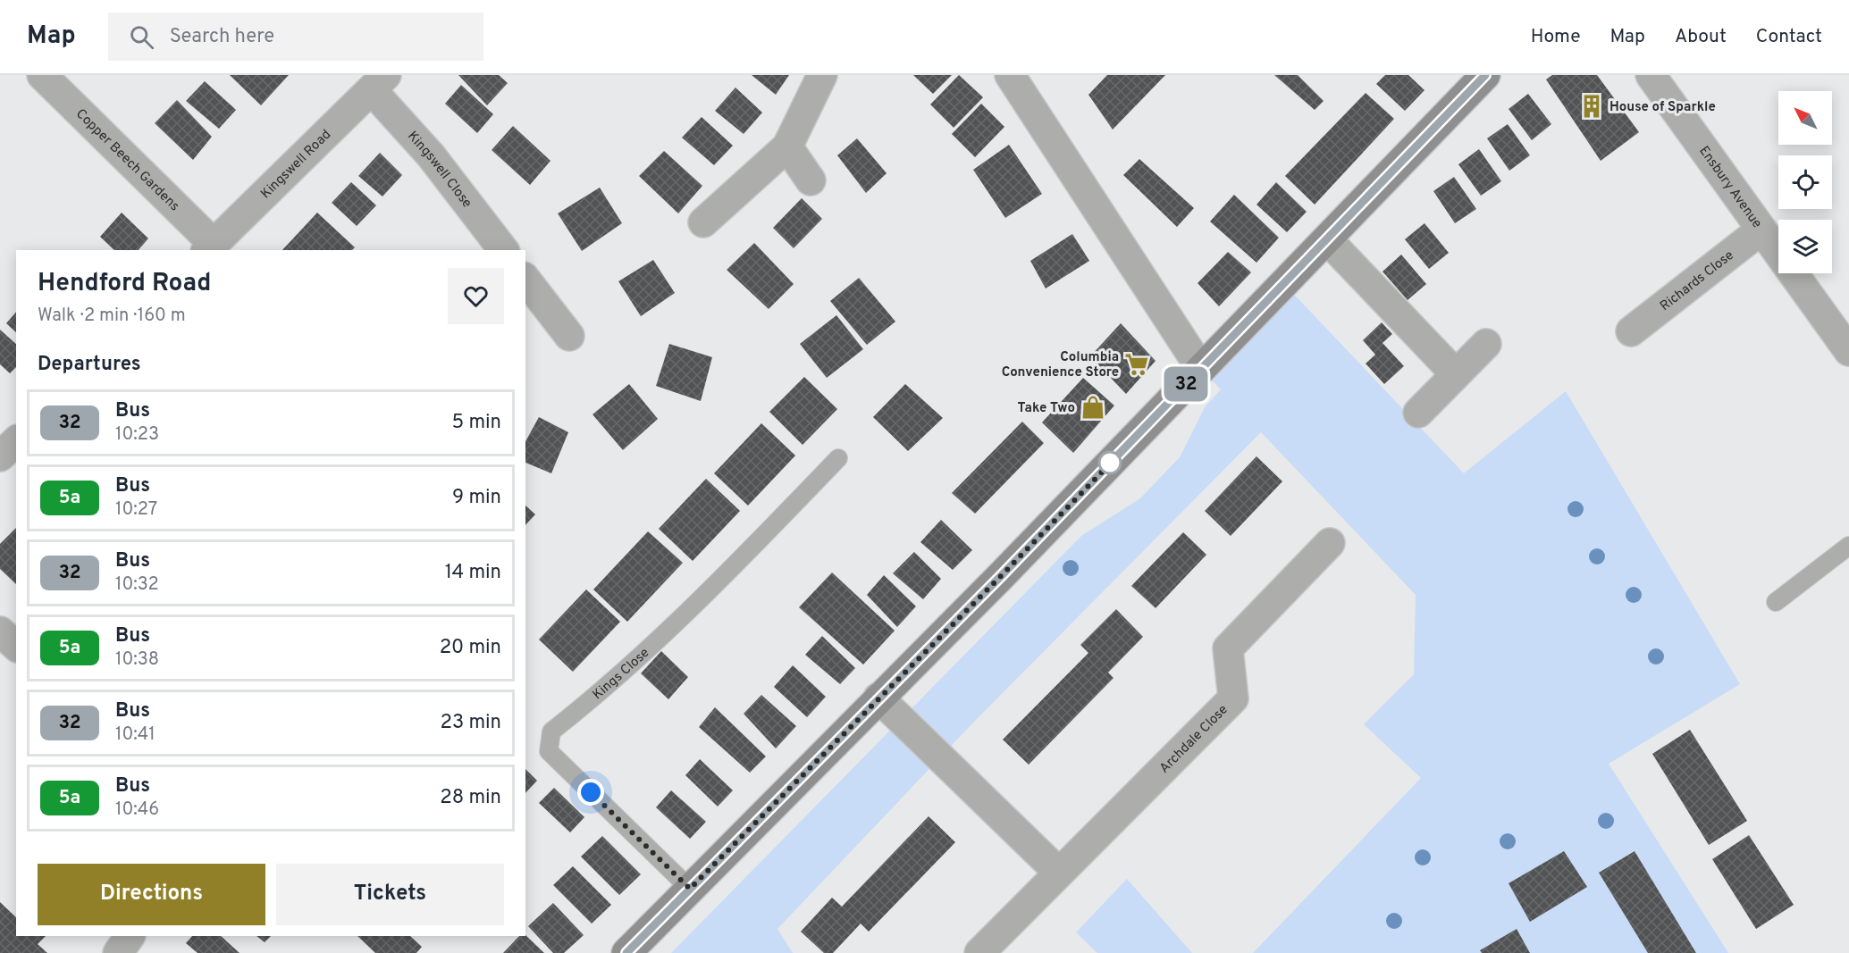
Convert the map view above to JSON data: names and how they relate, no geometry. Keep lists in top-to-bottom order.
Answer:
{
  "streets": {
    "street": [
      "Copper Beech Gardens",
      "Kingswell Road",
      "Kingswell Close",
      "Ensbury Avenue",
      "Richards Close",
      "Archdale Close"
    ],
    "lane": ["Kings Close"]
  },
  "crossings": [
    ["Copper Beech Gardens", "Kingswell Road"],
    ["Kingswell Road", "Kingswell Close"],
    ["Ensbury Avenue", "Richards Close"]
  ],
  "places": {
    "building": ["House of Sparkle"],
    "supermarket": ["Columbia Convenience Store"],
    "shop": ["Take Two"]
  },
  "lines": ["bus line 32"],
  "north": "top left",
  "page": {
    "header": "Map",
    "search": "Search here",
    "nav": [
      "Home",
      "Map",
      "About",
      "Contact"
    ],
    "on_map": "32",
    "heading": [
      ["Hendford Road", "Walk · 2 min · 160 m"],
      "Departures"
    ],
    "list": [
      {
        "mark": "32",
        "name": "Bus",
        "note": "10:23",
        "value": "5 min"
      },
      {
        "mark": "5a",
        "name": "Bus",
        "note": "10:27",
        "value": "9 min"
      },
      {
        "mark": "32",
        "name": "Bus",
        "note": "10:32",
        "value": "14 min"
      },
      {
        "mark": "5a",
        "name": "Bus",
        "note": "10:38",
        "value": "20 min"
      },
      {
        "mark": "32",
        "name": "Bus",
        "note": "10:41",
        "value": "23 min"
      },
      {
        "mark": "5a",
        "name": "Bus",
        "note": "10:46",
        "value": "28 min"
      }
    ],
    "buttons": ["Directions", "Tickets"]
  }
}
